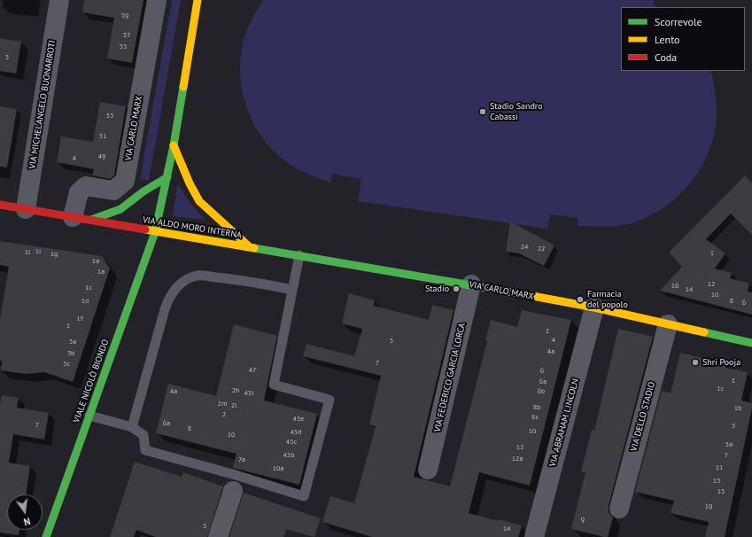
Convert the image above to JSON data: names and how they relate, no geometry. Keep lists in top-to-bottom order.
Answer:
{
  "streets": {
    "street": [
      "VIA MICHELANGELO BUONARROTI",
      "VIA CARLO MARX",
      "VIA ALDO MORO INTERNA",
      "VIA FEDERICO GARCIA LORCA",
      "VIALE NICOLÒ BIONDO",
      "VIA DELLO STADIO",
      "VIA ABRAHAM LINCOLN"
    ]
  },
  "crossings": [
    ["VIA MICHELANGELO BUONARROTI", "VIA ALDO MORO INTERNA"],
    ["VIA CARLO MARX", "VIA ALDO MORO INTERNA"],
    ["VIA CARLO MARX", "VIA FEDERICO GARCIA LORCA"],
    ["VIA CARLO MARX", "VIA DELLO STADIO"],
    ["VIA CARLO MARX", "VIA ABRAHAM LINCOLN"],
    ["VIA ALDO MORO INTERNA", "VIALE NICOLÒ BIONDO"]
  ],
  "places": [
    "Stadio Sandro Cabassi",
    "Stadio",
    "Farmacia del popolo",
    "Shri Pooja"
  ],
  "house_numbers": [
    "59",
    "57",
    "55",
    "3",
    "53",
    "51",
    "49",
    "4",
    "24",
    "22",
    "1i",
    "1l",
    "1",
    "1g",
    "1a",
    "1a",
    "12",
    "16",
    "1c",
    "14",
    "10",
    "1d",
    "8",
    "6",
    "1f",
    "1",
    "2",
    "4",
    "5",
    "3a",
    "4a",
    "3b",
    "7",
    "3c",
    "47",
    "6",
    "1",
    "6a",
    "1c",
    "2h",
    "4a",
    "6b",
    "45l",
    "2m",
    "2l",
    "8b",
    "1b",
    "2",
    "8c",
    "45e",
    "6a",
    "7",
    "3",
    "8",
    "10",
    "45d",
    "10",
    "45c",
    "5a",
    "12",
    "45b",
    "7",
    "12a",
    "7a",
    "11",
    "10a",
    "13",
    "15",
    "19",
    "9",
    "3",
    "14"
  ],
  "legend": ["Scorrevole", "Lento", "Coda"],
  "north": "bottom"
}
